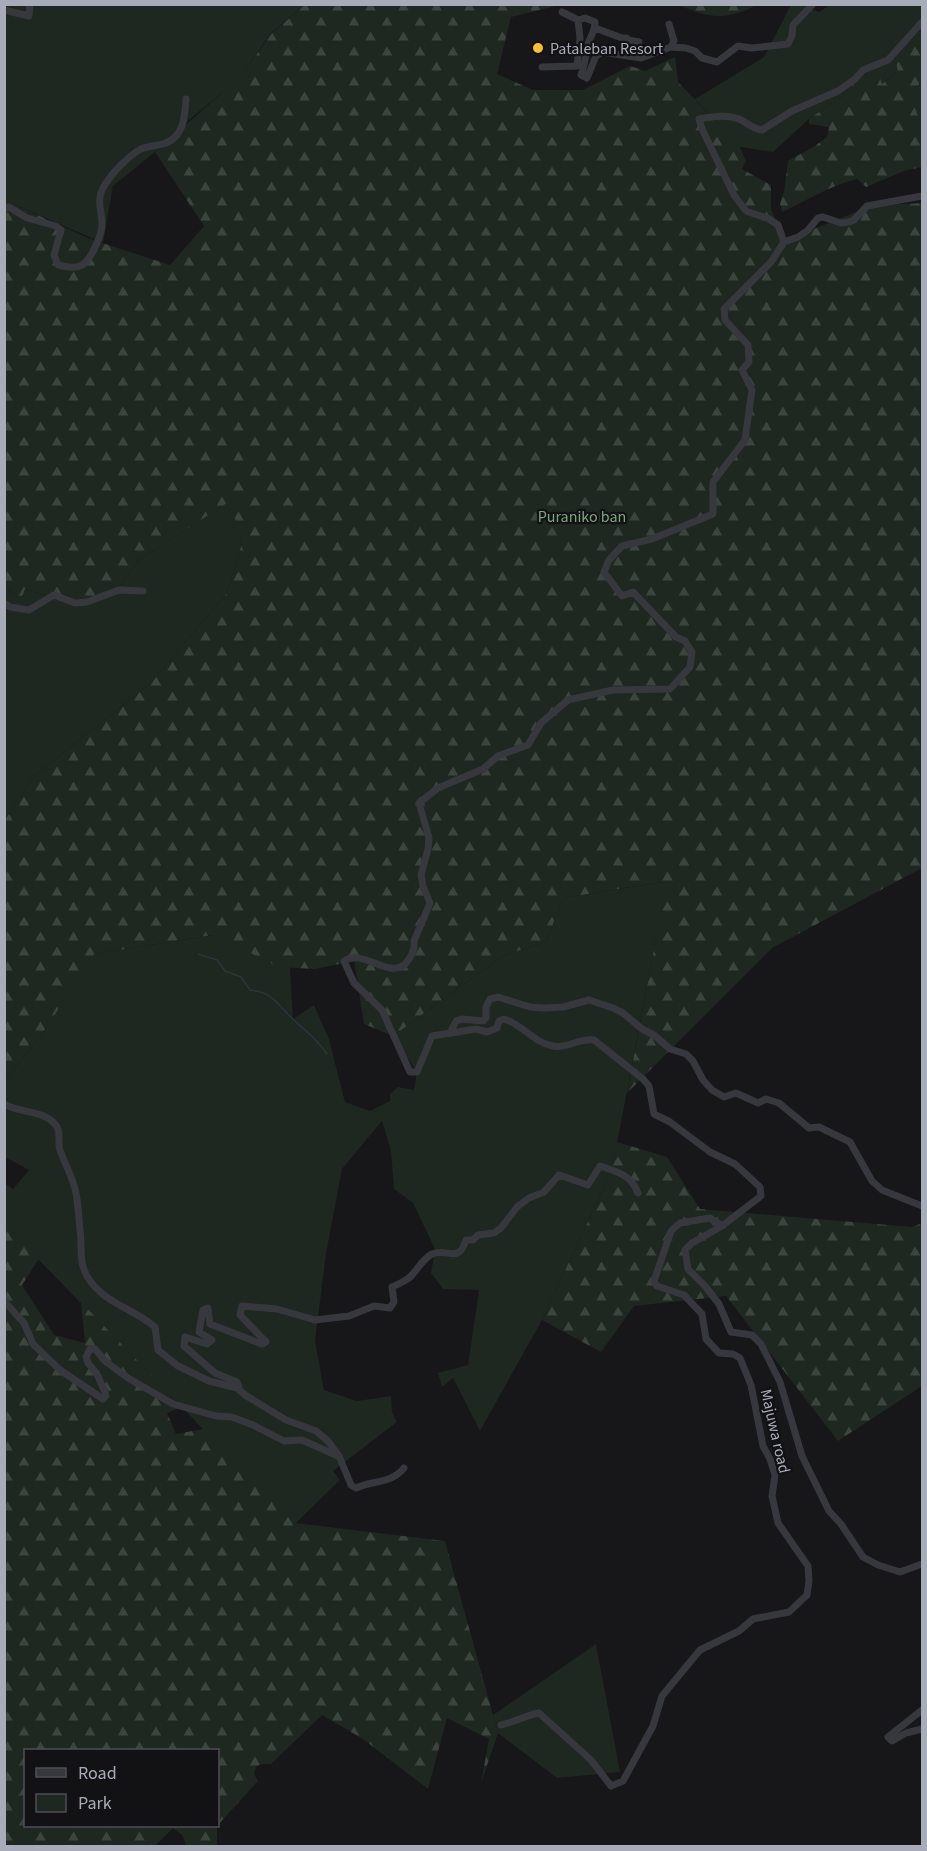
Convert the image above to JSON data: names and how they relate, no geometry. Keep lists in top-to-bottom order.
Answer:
{
  "streets": {
    "street": ["Majuwa road"]
  },
  "parks": ["Puraniko ban"],
  "places": ["Pataleban Resort"],
  "legend": ["Road", "Park"]
}
